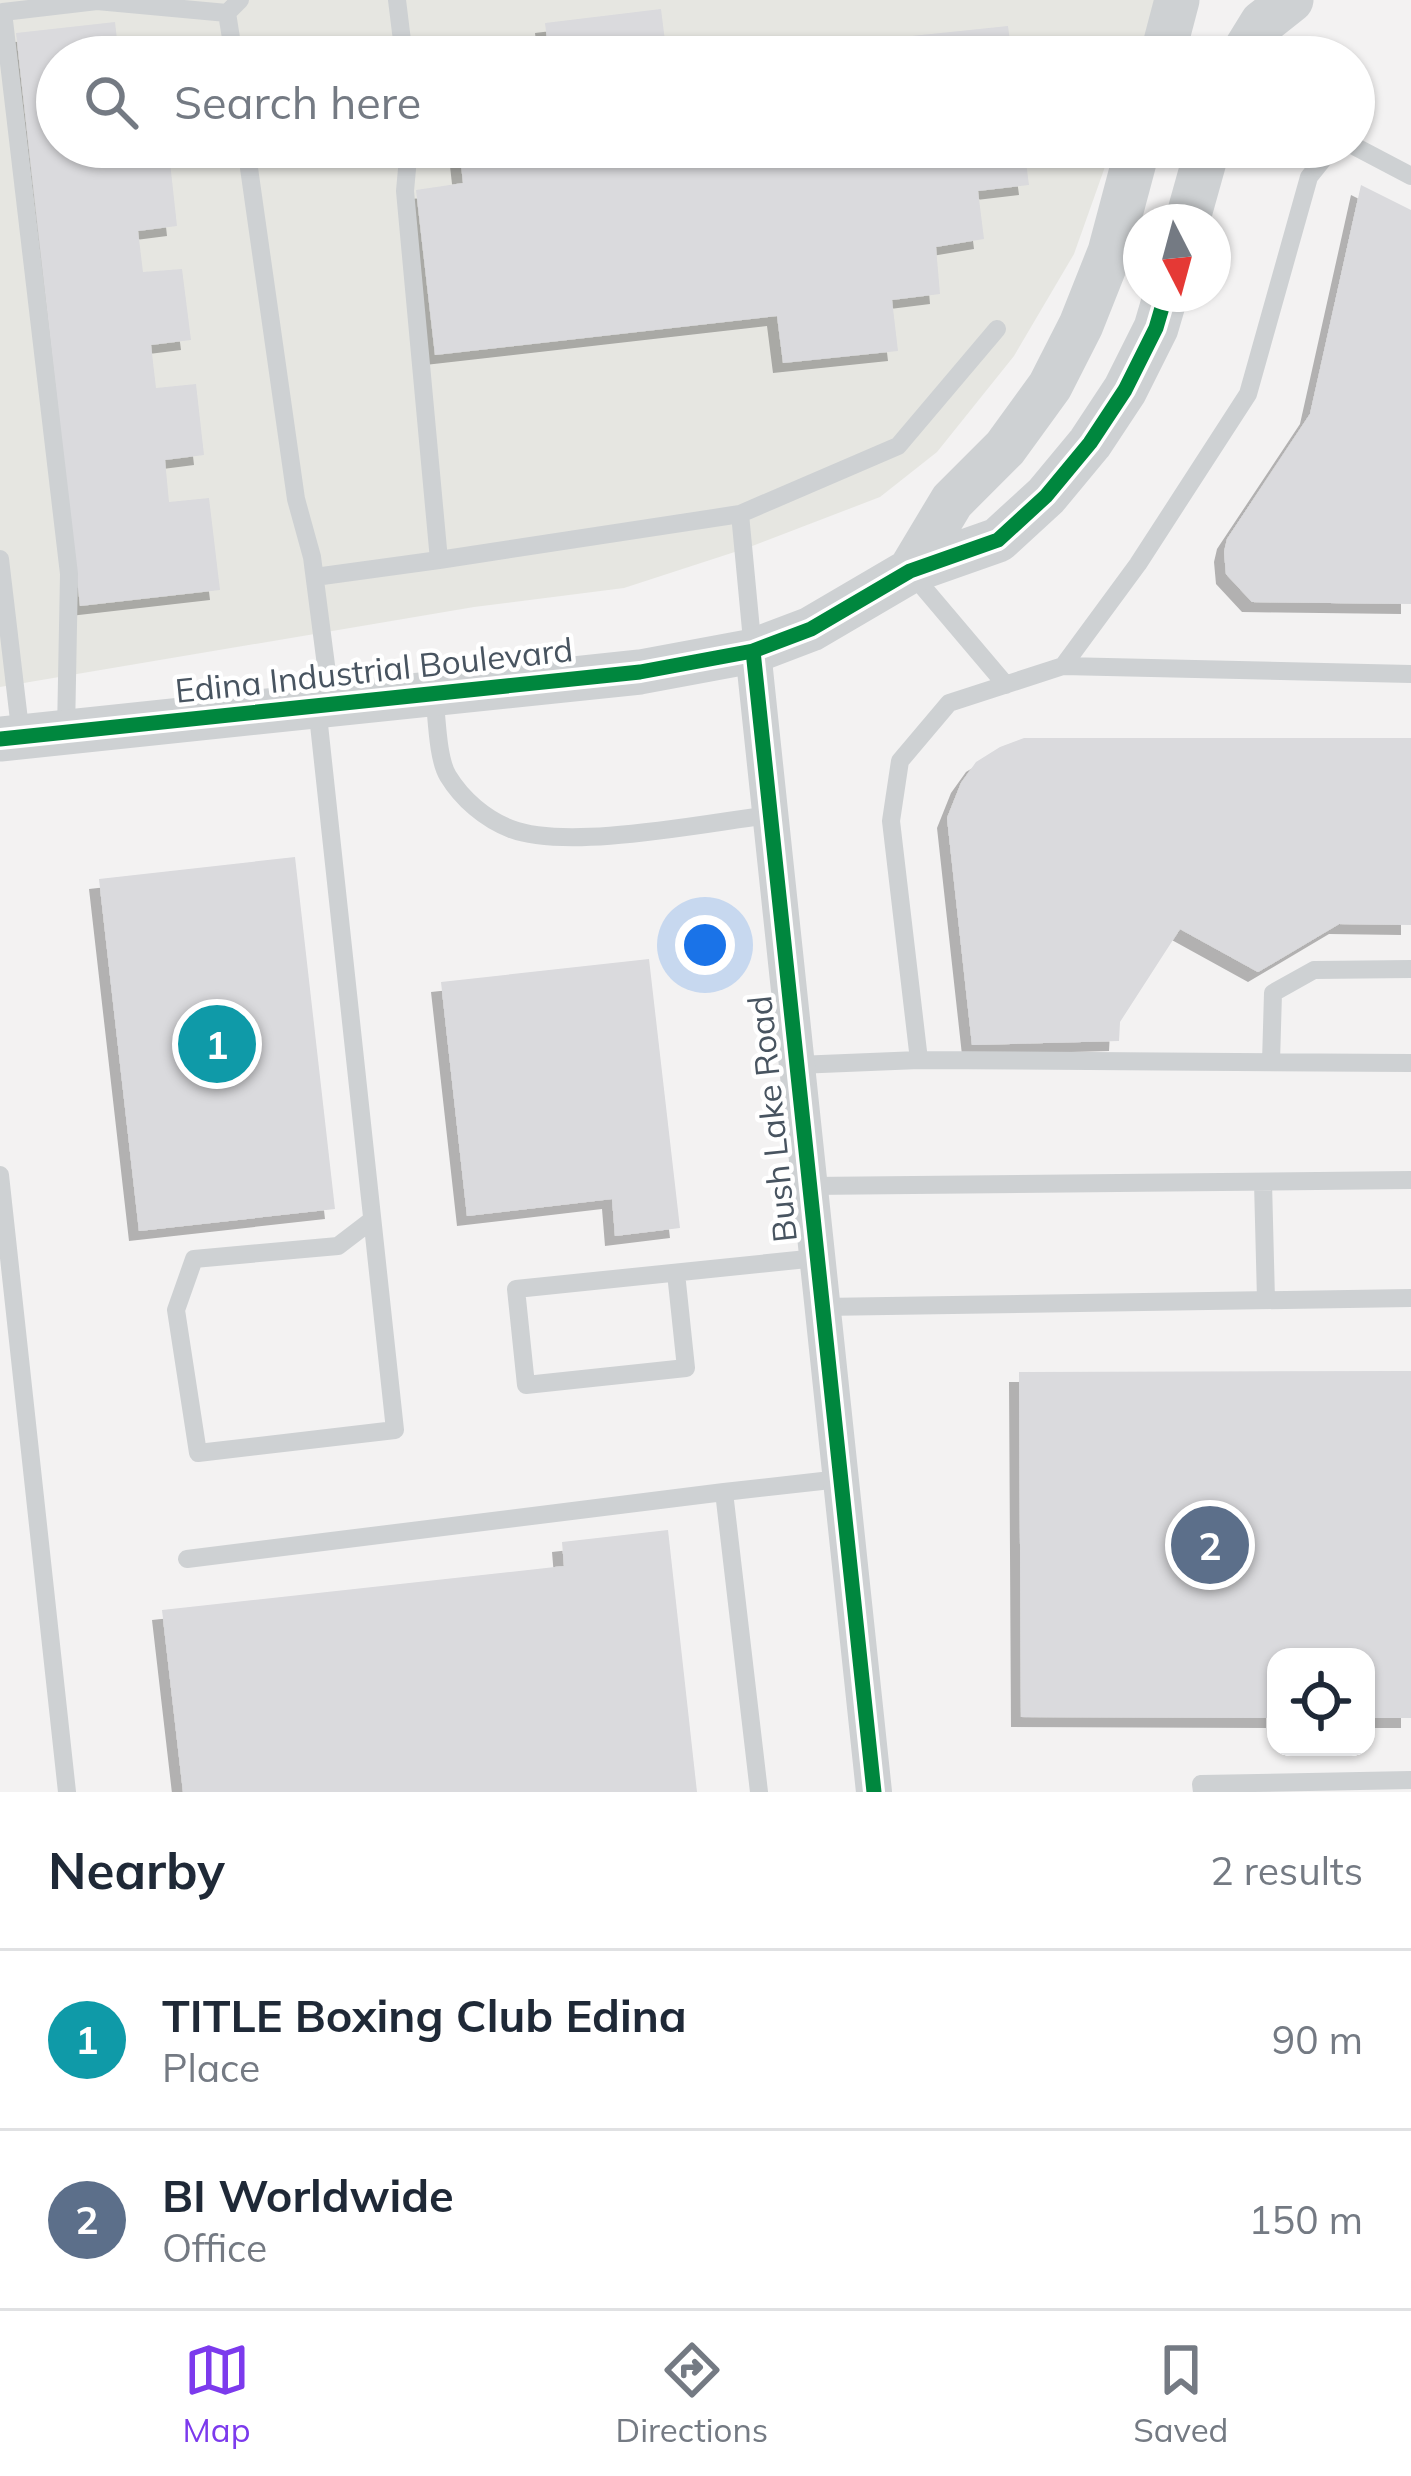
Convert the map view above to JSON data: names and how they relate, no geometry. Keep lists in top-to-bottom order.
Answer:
{
  "streets": {
    "street": ["Edina Industrial Boulevard", "Bush Lake Road"]
  },
  "crossings": [
    ["Edina Industrial Boulevard", "Bush Lake Road"]
  ],
  "north": "bottom",
  "page": {
    "search": "Search here",
    "pins": ["1", "2"],
    "heading": ["Nearby", "2 results"],
    "list": [
      {
        "mark": "1",
        "name": "TITLE Boxing Club Edina",
        "note": "Place",
        "value": "90 m"
      },
      {
        "mark": "2",
        "name": "BI Worldwide",
        "note": "Office",
        "value": "150 m"
      }
    ],
    "nav": ["Map", "Directions", "Saved"]
  }
}
